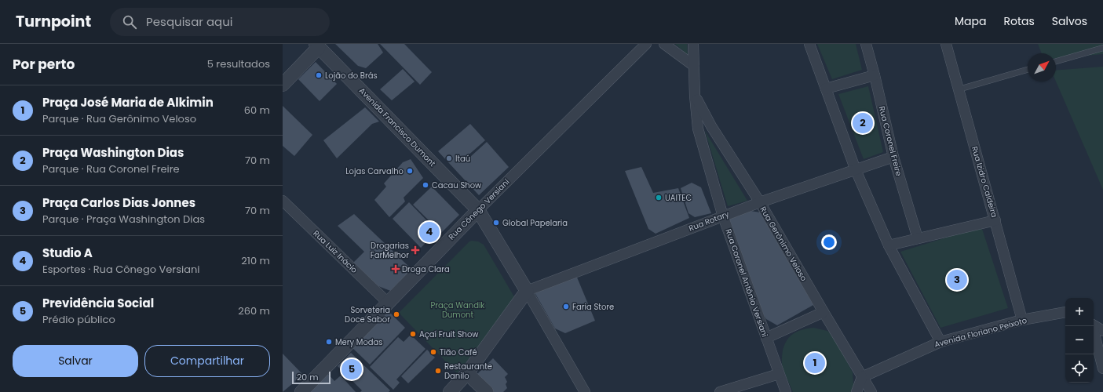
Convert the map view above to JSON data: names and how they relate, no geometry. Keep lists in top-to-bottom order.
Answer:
{
  "streets": {
    "street": [
      "Avenida Francisco Dumont",
      "Rua Coronel Freire",
      "Rua Izidro Caldeira",
      "Rua Cônego Versiani",
      "Rua Rotary",
      "Rua Gerônimo Veloso",
      "Rua Luiz Inácio",
      "Rua Coronel Antônio Versiani",
      "Avenida Floriano Peixoto"
    ]
  },
  "crossings": [
    ["Avenida Francisco Dumont", "Rua Cônego Versiani"],
    ["Avenida Francisco Dumont", "Rua Rotary"],
    ["Rua Coronel Freire", "Rua Rotary"],
    ["Rua Izidro Caldeira", "Avenida Floriano Peixoto"],
    ["Rua Cônego Versiani", "Rua Luiz Inácio"],
    ["Rua Rotary", "Rua Gerônimo Veloso"],
    ["Rua Rotary", "Rua Coronel Antônio Versiani"],
    ["Rua Gerônimo Veloso", "Rua Coronel Antônio Versiani"],
    ["Rua Gerônimo Veloso", "Avenida Floriano Peixoto"]
  ],
  "parks": ["Praça Wandik Dumont"],
  "places": {
    "other": [
      "Lojão do Brás",
      "Itaú",
      "Lojas Carvalho",
      "Cacau Show",
      "UAITEC",
      "Global Papelaria",
      "Faria Store",
      "Sorveteria Doce Sabor",
      "Açaí Fruit Show",
      "Mery Modas",
      "Tião Café",
      "Restaurante Danilo"
    ],
    "health": ["Drogarias FarMelhor", "Droga Clara"]
  },
  "scale_bar": "20 m",
  "north": "top right",
  "page": {
    "header": "Turnpoint",
    "search": "Pesquisar aqui",
    "nav": ["Mapa", "Rotas", "Salvos"],
    "heading": ["Por perto", "5 resultados"],
    "list": [
      {
        "mark": "1",
        "name": "Praça José Maria de Alkimin",
        "note": "Parque · Rua Gerônimo Veloso",
        "value": "60 m"
      },
      {
        "mark": "2",
        "name": "Praça Washington Dias",
        "note": "Parque · Rua Coronel Freire",
        "value": "70 m"
      },
      {
        "mark": "3",
        "name": "Praça Carlos Dias Jonnes",
        "note": "Parque · Praça Washington Dias",
        "value": "70 m"
      },
      {
        "mark": "4",
        "name": "Studio A",
        "note": "Esportes · Rua Cônego Versiani",
        "value": "210 m"
      },
      {
        "mark": "5",
        "name": "Previdência Social",
        "note": "Prédio público",
        "value": "260 m"
      }
    ],
    "pins": [
      "2",
      "4",
      "3",
      "1",
      "5"
    ],
    "map_buttons": ["+", "−"],
    "buttons": ["Salvar", "Compartilhar"],
    "scale": "20 m"
  }
}
